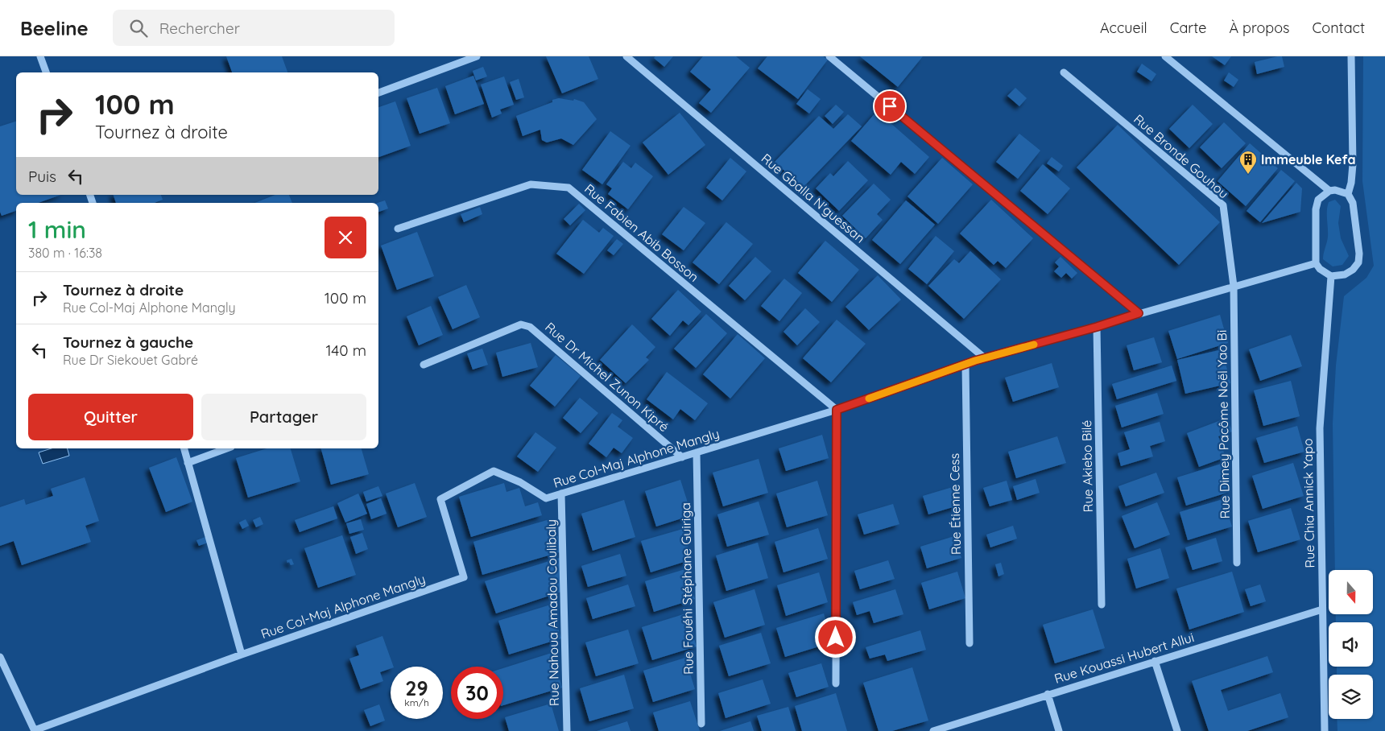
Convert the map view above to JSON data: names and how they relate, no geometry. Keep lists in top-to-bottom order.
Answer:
{
  "streets": {
    "street": [
      "Rue Bronde Gouhou",
      "Rue Gballa N'guessan",
      "Rue Fabien Abib Bosson",
      "Rue Dr Michel Zunon Kipré",
      "Rue Dimey Pacôme Noël Yao Bi",
      "Rue Col-Maj Alphone Mangly",
      "Rue Akiebo Bilé",
      "Rue Chia Annick Yapo",
      "Rue Étienne Cess",
      "Rue Fouéhi Stéphane Guiriga",
      "Rue Nahoua Amadou Coulibaly",
      "Rue Kouassi Hubert Allui"
    ]
  },
  "crossings": [
    ["Rue Bronde Gouhou", "Rue Dimey Pacôme Noël Yao Bi"],
    ["Rue Bronde Gouhou", "Rue Col-Maj Alphone Mangly"],
    ["Rue Gballa N'guessan", "Rue Col-Maj Alphone Mangly"],
    ["Rue Fabien Abib Bosson", "Rue Col-Maj Alphone Mangly"],
    ["Rue Dr Michel Zunon Kipré", "Rue Col-Maj Alphone Mangly"],
    ["Rue Dimey Pacôme Noël Yao Bi", "Rue Col-Maj Alphone Mangly"],
    ["Rue Col-Maj Alphone Mangly", "Rue Akiebo Bilé"],
    ["Rue Col-Maj Alphone Mangly", "Rue Étienne Cess"],
    ["Rue Col-Maj Alphone Mangly", "Rue Fouéhi Stéphane Guiriga"],
    ["Rue Col-Maj Alphone Mangly", "Rue Nahoua Amadou Coulibaly"],
    ["Rue Chia Annick Yapo", "Rue Kouassi Hubert Allui"]
  ],
  "places": {
    "building": ["Immeuble Kefa"]
  },
  "north": "bottom",
  "page": {
    "header": "Beeline",
    "search": "Rechercher",
    "nav": [
      "Accueil",
      "Carte",
      "À propos",
      "Contact"
    ],
    "turn": ["100 m", "Tournez à droite"],
    "then": "Puis",
    "heading": ["1 min", "380 m · 16:38"],
    "list": [
      {
        "name": "Tournez à droite",
        "note": "Rue Col-Maj Alphone Mangly",
        "value": "100 m"
      },
      {
        "name": "Tournez à gauche",
        "note": "Rue Dr Siekouet Gabré",
        "value": "140 m"
      }
    ],
    "buttons": ["Quitter", "Partager"],
    "speed": "29 km/h",
    "limit": "30"
  }
}
